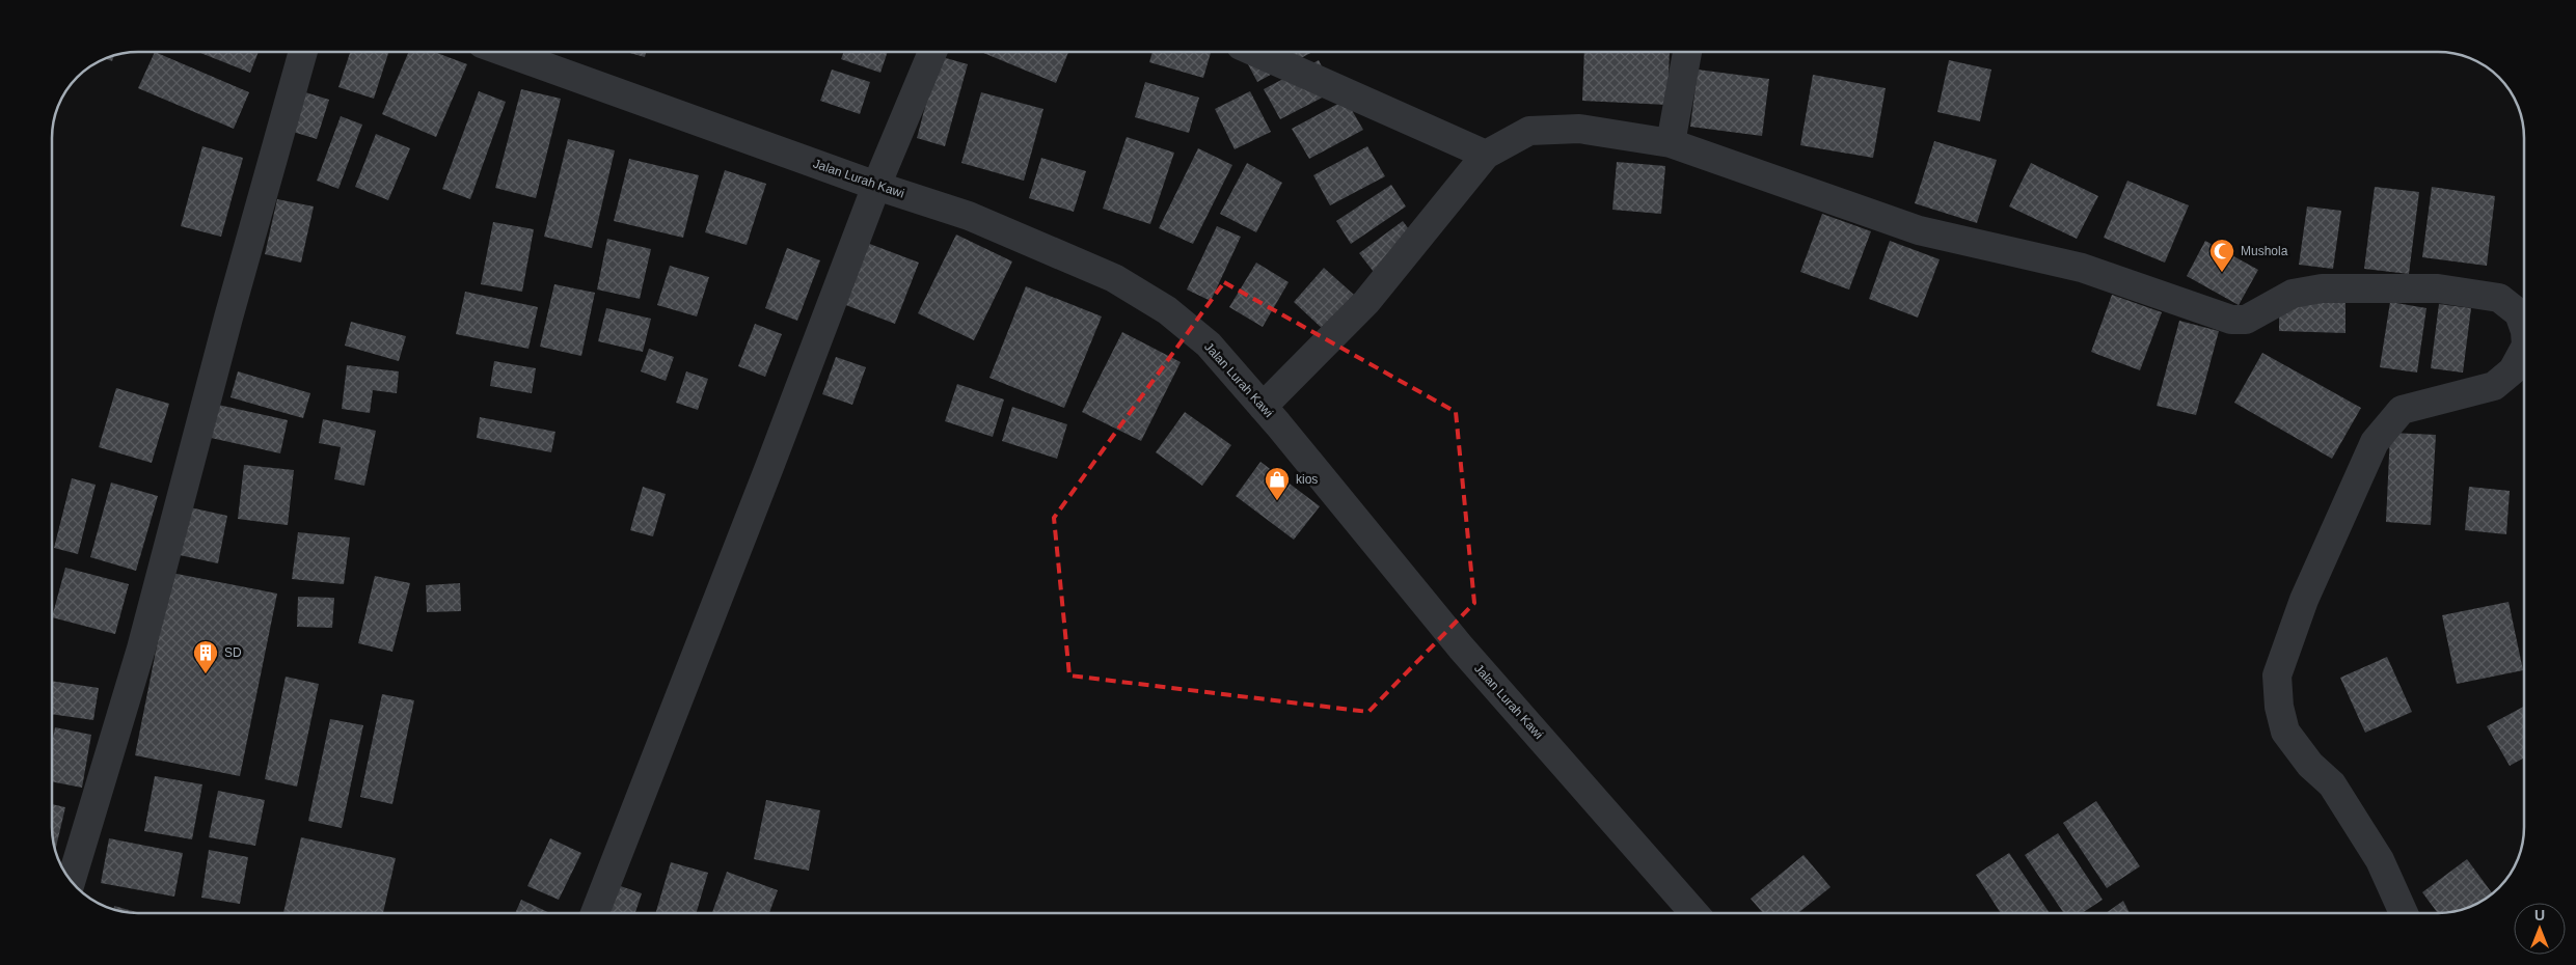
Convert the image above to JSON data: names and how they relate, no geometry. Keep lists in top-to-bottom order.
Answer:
{
  "streets": {
    "street": ["Jalan Lurah Kawi"]
  },
  "places": {
    "mosque": ["Mushola"],
    "shop": ["kios"],
    "building": ["SD"]
  },
  "north": "top"
}
